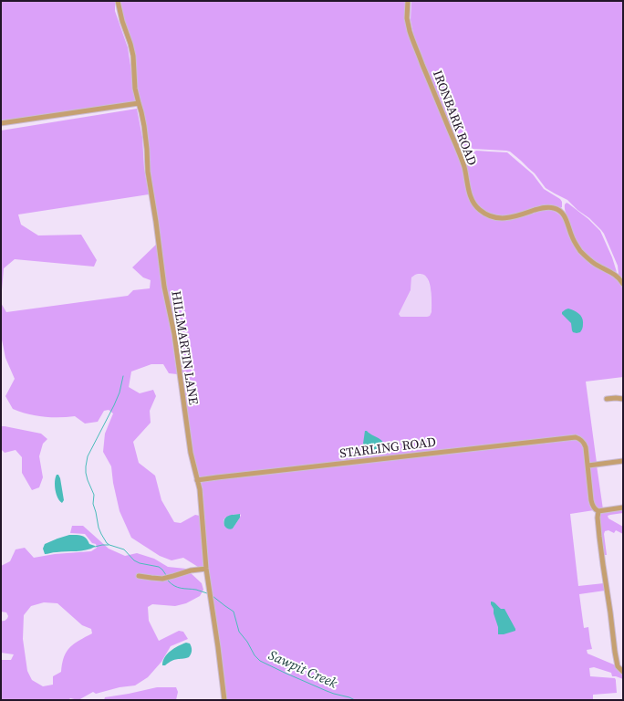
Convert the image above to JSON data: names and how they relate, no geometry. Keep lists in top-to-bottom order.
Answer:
{
  "streets": {
    "street": ["IRONBARK ROAD", "HILLMARTIN LANE", "STARLING ROAD"]
  },
  "crossings": [
    ["HILLMARTIN LANE", "STARLING ROAD"]
  ],
  "water": ["Sawpit Creek"]
}
